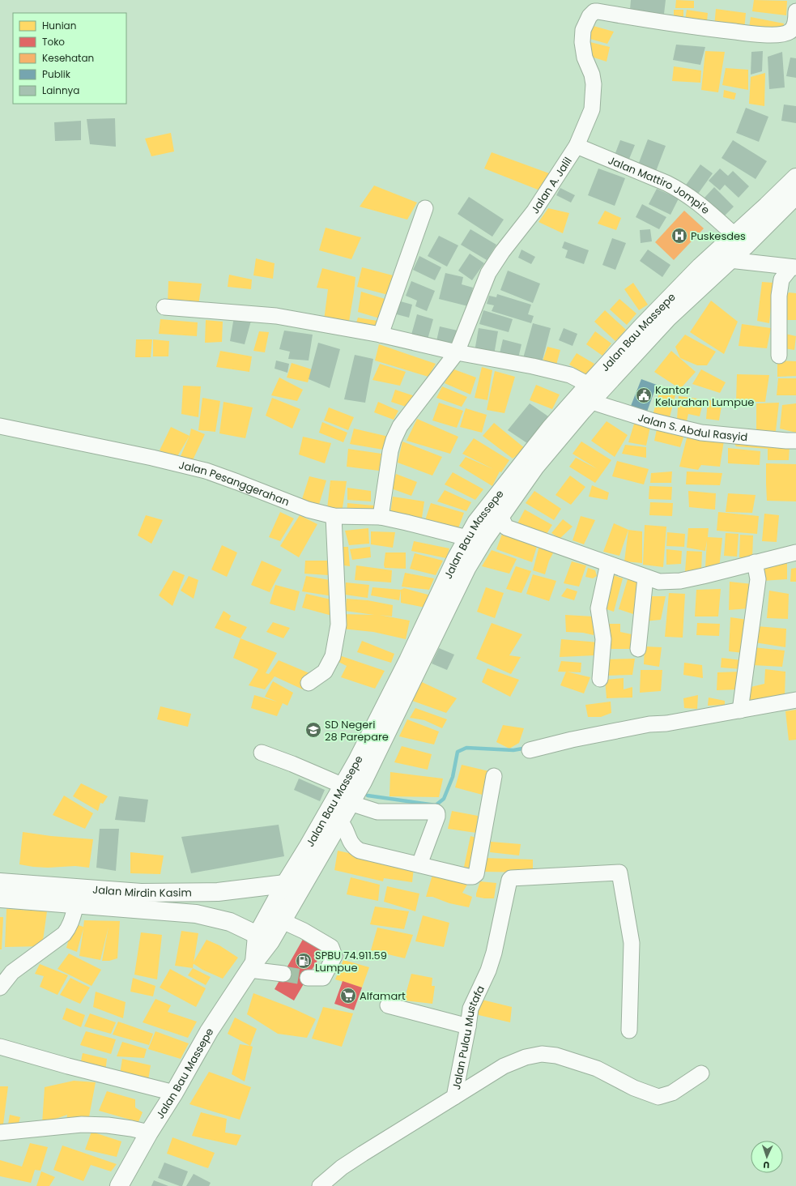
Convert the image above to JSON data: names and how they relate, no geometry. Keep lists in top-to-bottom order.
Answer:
{
  "streets": {
    "highway": ["Jalan Bau Massepe", "Jalan Mirdin Kasim"],
    "street": [
      "Jalan A. Jalil",
      "Jalan Mattiro Jompi'e",
      "Jalan S. Abdul Rasyid",
      "Jalan Pesanggerahan",
      "Jalan Pulau Mustafa"
    ]
  },
  "crossings": [
    ["Jalan A. Jalil", "Jalan Mattiro Jompi'e"],
    ["Jalan A. Jalil", "Jalan Pesanggerahan"],
    ["Jalan Mattiro Jompi'e", "Jalan Bau Massepe"],
    ["Jalan Bau Massepe", "Jalan S. Abdul Rasyid"],
    ["Jalan Bau Massepe", "Jalan Pesanggerahan"],
    ["Jalan Bau Massepe", "Jalan Mirdin Kasim"]
  ],
  "places": {
    "hospital": ["Puskesdes"],
    "public building": ["Kantor Kelurahan Lumpue"],
    "school or university": ["SD Negeri 28 Parepare"],
    "fuel station": ["SPBU 74.911.59 Lumpue"],
    "supermarket": ["Alfamart"]
  },
  "legend": [
    "Hunian",
    "Toko",
    "Kesehatan",
    "Publik",
    "Lainnya"
  ],
  "north": "bottom"
}
